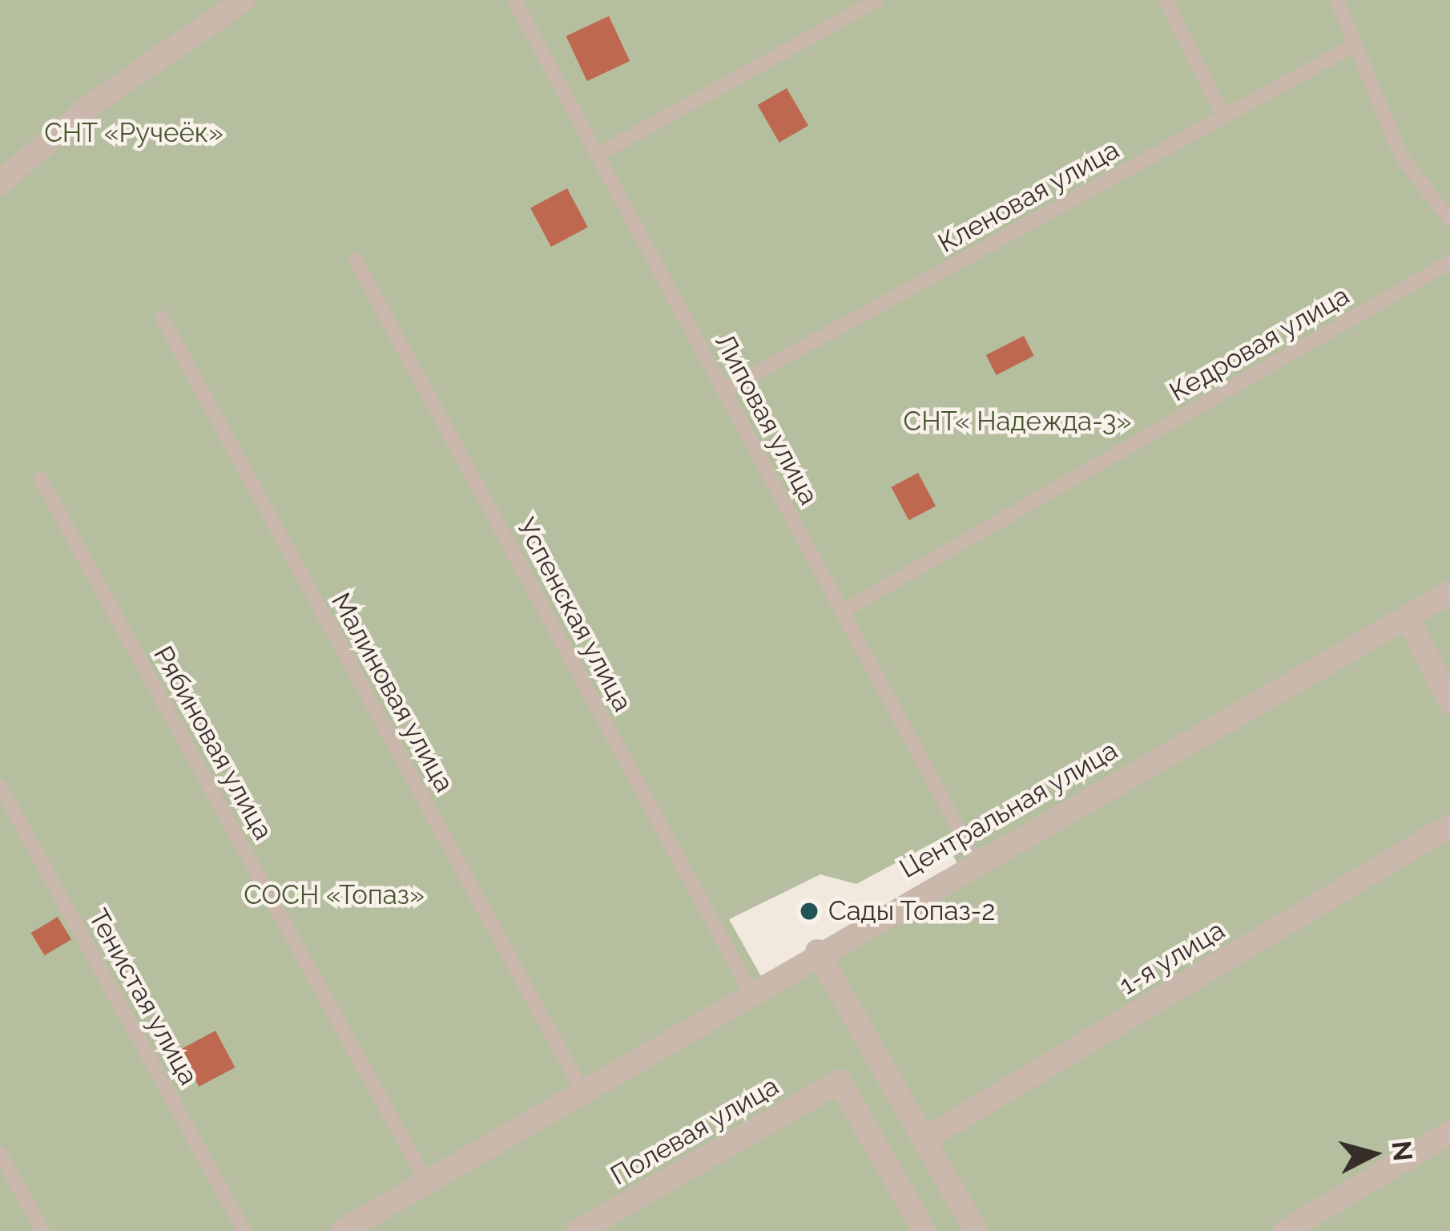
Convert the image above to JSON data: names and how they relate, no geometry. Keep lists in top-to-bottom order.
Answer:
{
  "streets": {
    "street": ["Центральная улица", "1-я улица", "Полевая улица"],
    "lane": [
      "Кленовая улица",
      "Кедровая улица",
      "Липовая улица",
      "Успенская улица",
      "Малиновая улица",
      "Рябиновая улица",
      "Тенистая улица"
    ]
  },
  "crossings": [
    ["Кленовая улица", "Липовая улица"],
    ["Кедровая улица", "Липовая улица"],
    ["Липовая улица", "Центральная улица"],
    ["Успенская улица", "Центральная улица"],
    ["Малиновая улица", "Центральная улица"],
    ["Рябиновая улица", "Центральная улица"]
  ],
  "parks": ["СНТ «Ручеёк»", "СНТ« Надежда-3»", "СОСН «Топаз»"],
  "places": ["Сады Топаз-2"],
  "north": "right"
}
